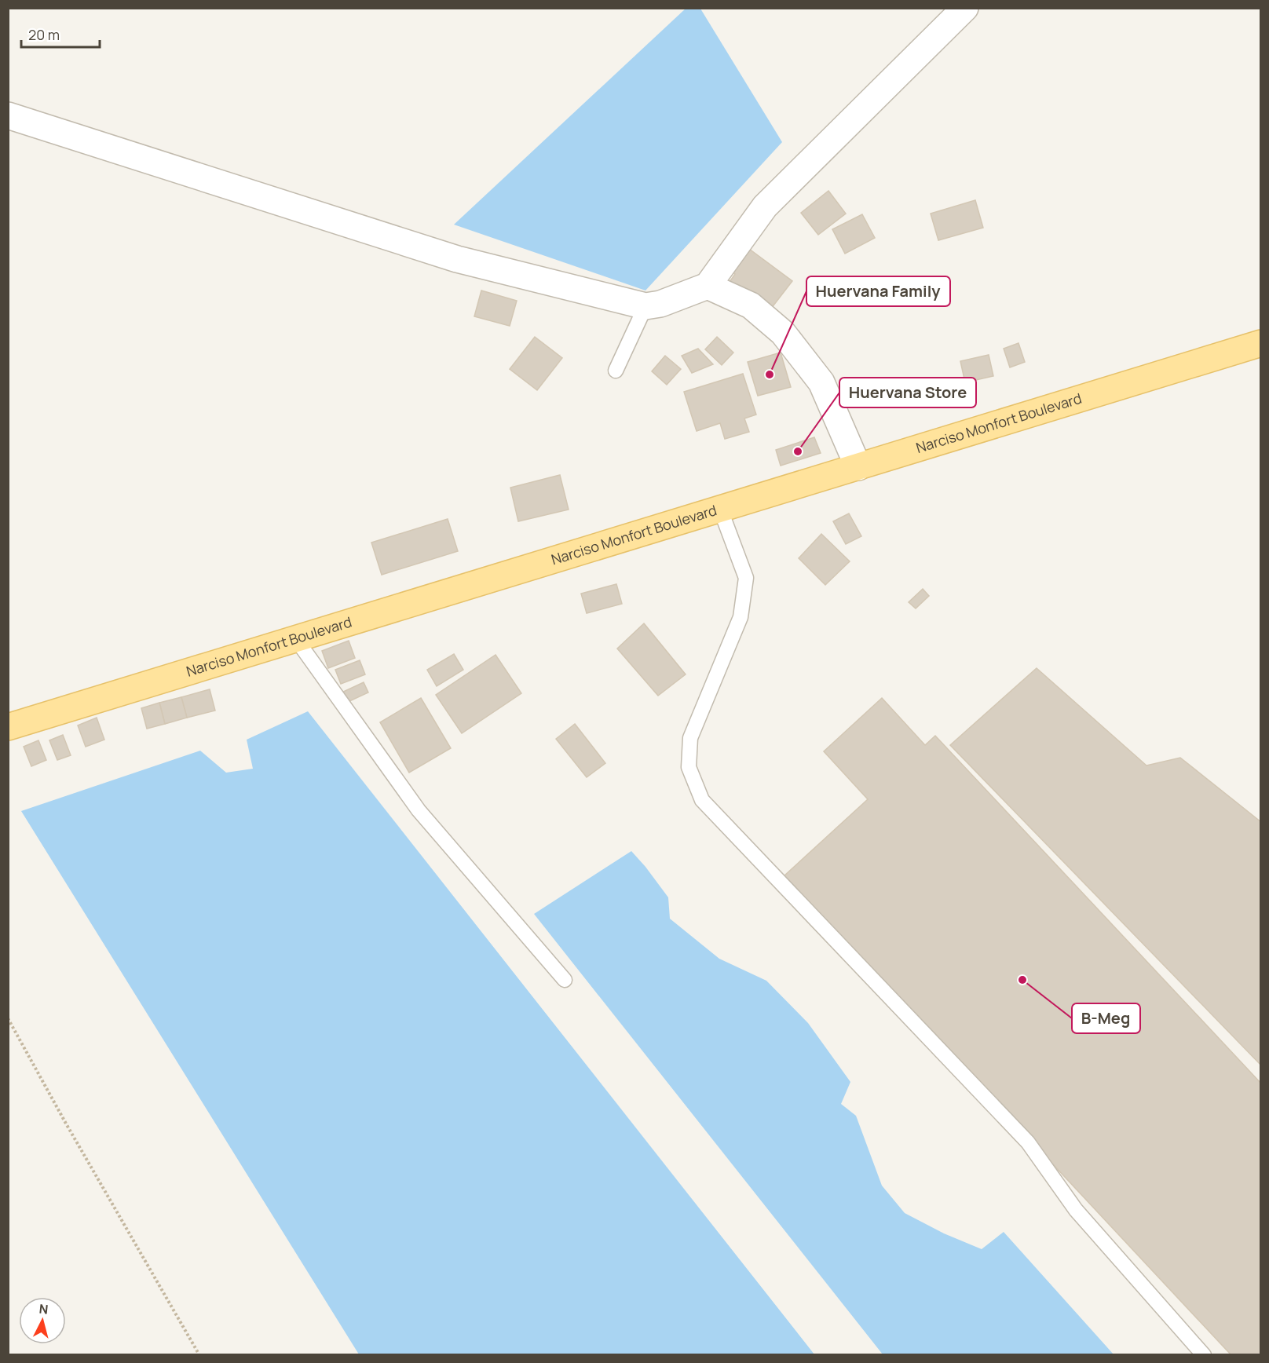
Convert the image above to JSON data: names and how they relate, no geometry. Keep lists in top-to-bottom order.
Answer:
{
  "streets": {
    "main road": ["Narciso Monfort Boulevard"]
  },
  "places": ["Huervana Family", "Huervana Store", "B-Meg"],
  "scale_bar": "20 m",
  "north": "top"
}
